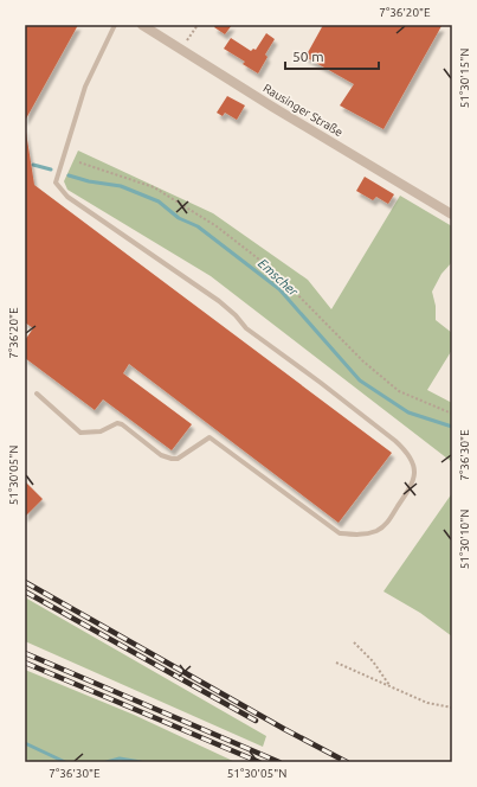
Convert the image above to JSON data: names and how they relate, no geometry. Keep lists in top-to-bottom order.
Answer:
{
  "streets": {
    "street": ["Rausinger Straße"]
  },
  "water": ["Emscher"],
  "scale_bar": "50 m",
  "coordinates": [
    "7°36'20\"E",
    "51°30'15\"N",
    "7°36'30\"E",
    "51°30'05\"N",
    "51°30'10\"N"
  ]
}
